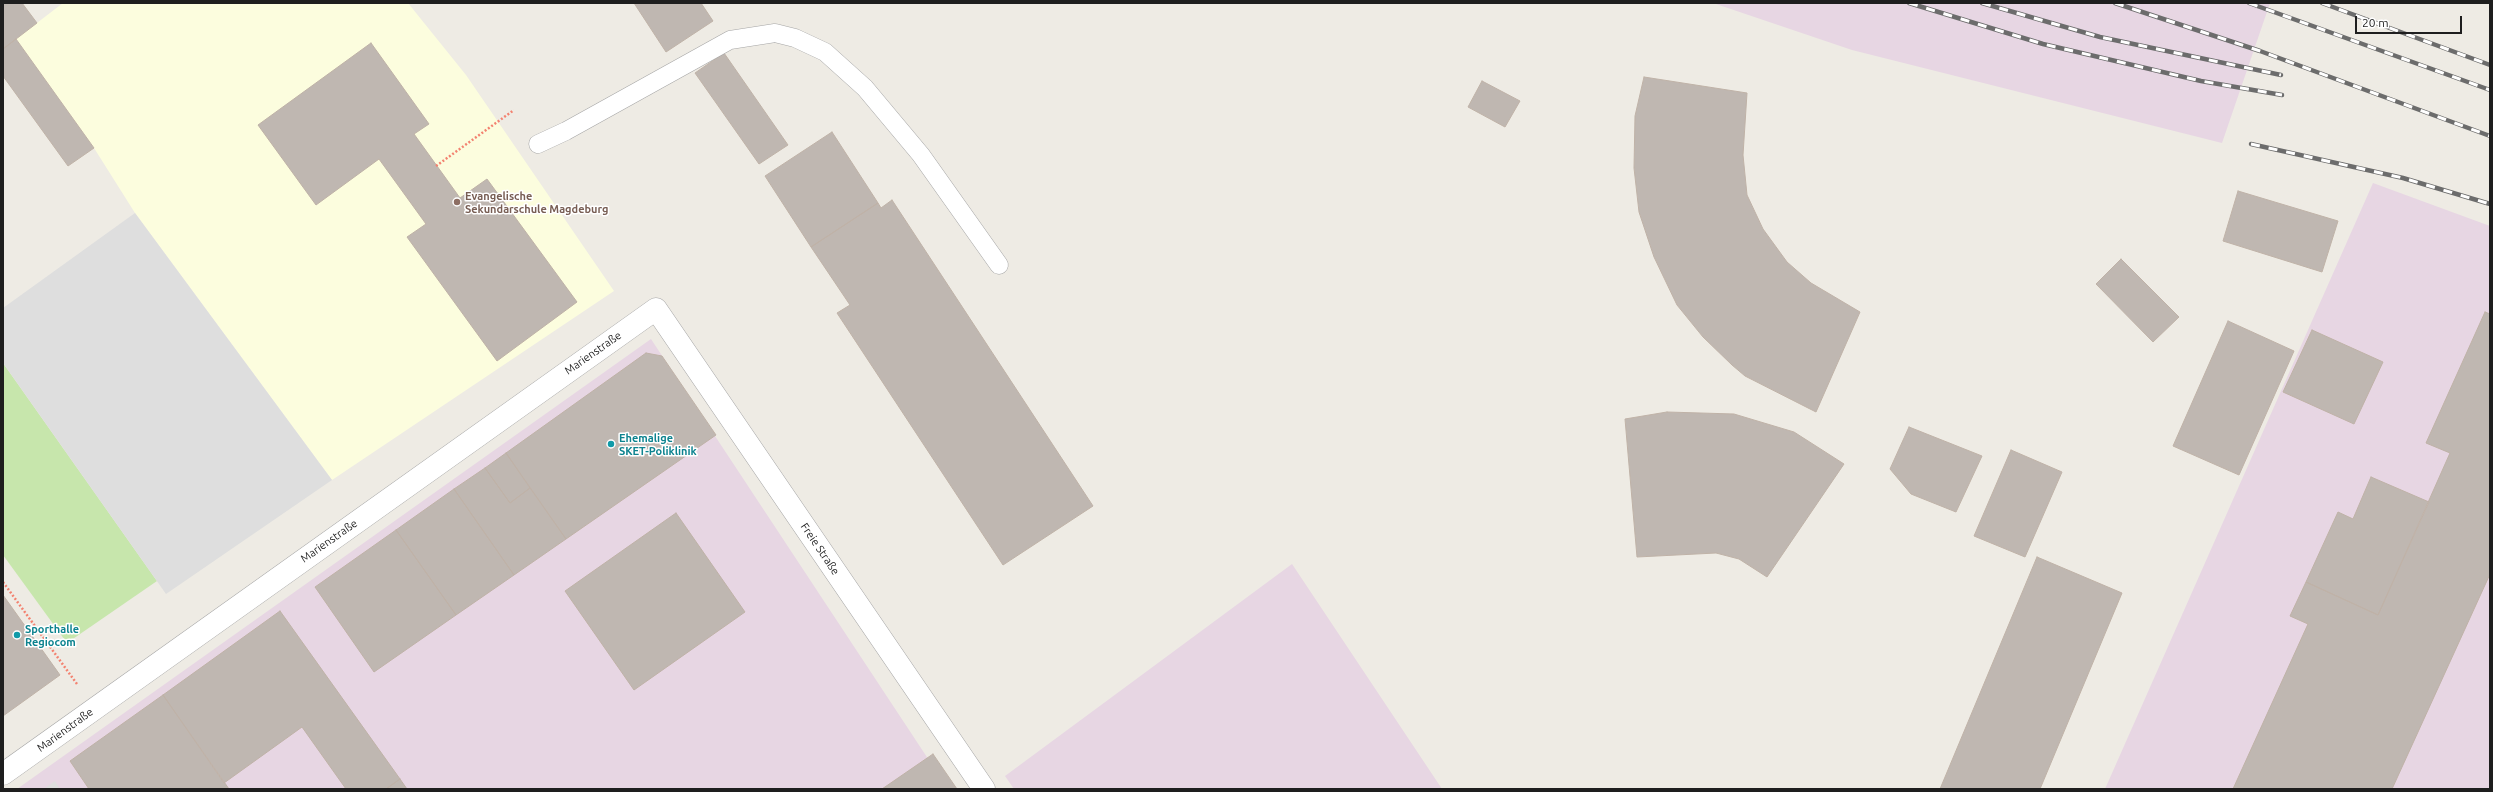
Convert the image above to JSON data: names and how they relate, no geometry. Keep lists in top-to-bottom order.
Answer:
{
  "streets": {
    "street": ["Marienstraße", "Freie Straße"]
  },
  "crossings": [
    ["Marienstraße", "Freie Straße"]
  ],
  "places": ["Evangelische Sekundarschule Magdeburg", "Ehemalige SKET-Poliklinik", "Sporthalle Regiocom"],
  "scale_bar": "20 m"
}
